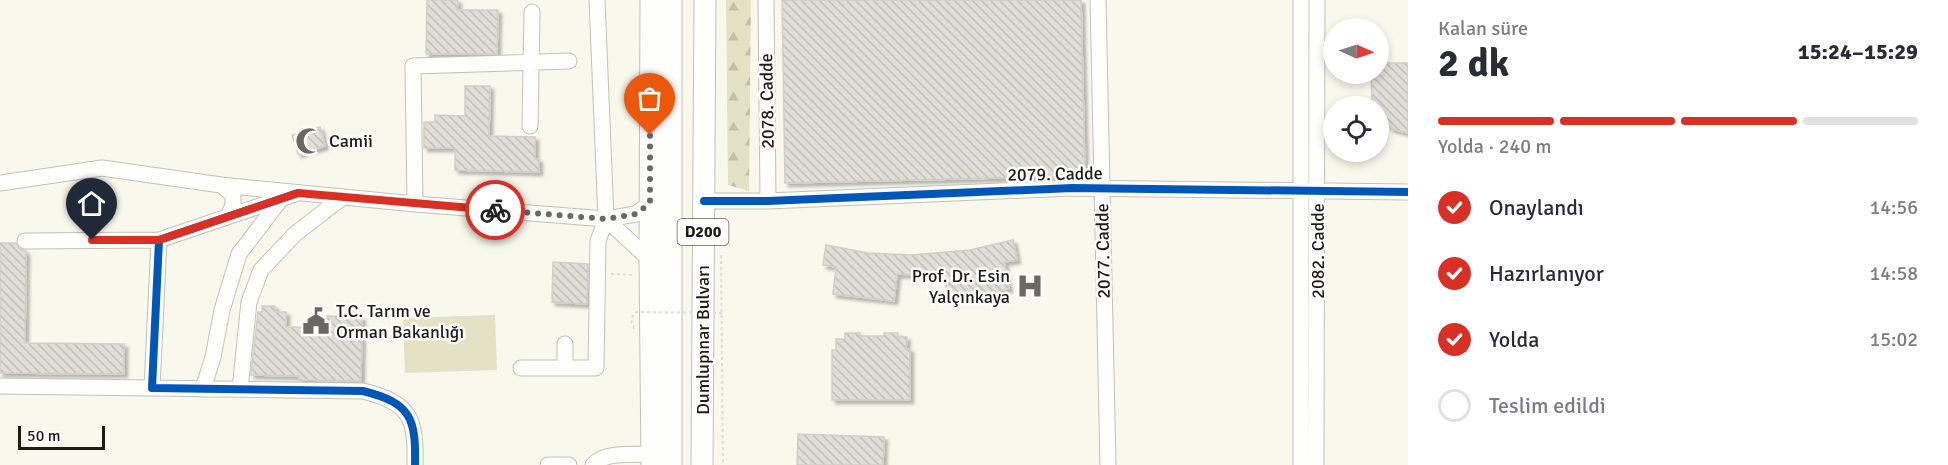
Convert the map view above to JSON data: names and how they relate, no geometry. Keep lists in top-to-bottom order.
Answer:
{
  "streets": {
    "highway": ["D200", "Dumlupınar Bulvarı"],
    "street": [
      "2078. Cadde",
      "2079. Cadde",
      "2077. Cadde",
      "2082. Cadde"
    ]
  },
  "crossings": [
    ["2078. Cadde", "2079. Cadde"],
    ["2079. Cadde", "2077. Cadde"],
    ["2079. Cadde", "2082. Cadde"],
    ["2079. Cadde", "Dumlupınar Bulvarı"]
  ],
  "places": {
    "mosque": ["Camii"],
    "hospital": ["Prof. Dr. Esin Yalçınkaya"],
    "public building": ["T.C. Tarım ve Orman Bakanlığı"]
  },
  "scale_bar": "50 m",
  "north": "right",
  "page": {
    "heading": ["2 dk", "Kalan süre", "15:24–15:29"],
    "bar": "Yolda · 240 m",
    "list": [
      ["Onaylandı", "14:56"],
      ["Hazırlanıyor", "14:58"],
      ["Yolda", "15:02"],
      "Teslim edildi"
    ],
    "scale": "50 m"
  }
}
